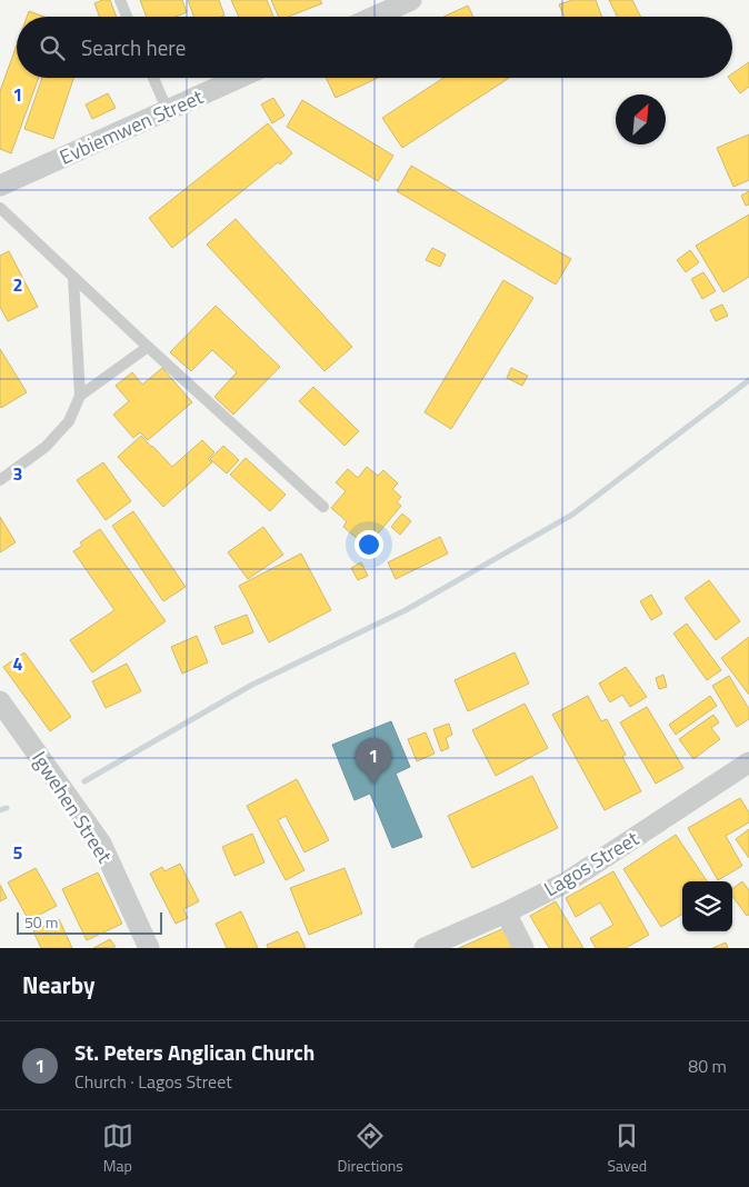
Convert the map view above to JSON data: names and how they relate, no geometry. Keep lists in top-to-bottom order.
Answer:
{
  "streets": {
    "street": ["Evbiemwen Street", "Igwehen Street", "Lagos Street"]
  },
  "scale_bar": "50 m",
  "north": "top right",
  "page": {
    "search": "Search here",
    "pins": "1",
    "scale": "50 m",
    "heading": "Nearby",
    "list": [
      {
        "mark": "1",
        "name": "St. Peters Anglican Church",
        "note": "Church · Lagos Street",
        "value": "80 m"
      }
    ],
    "nav": ["Map", "Directions", "Saved"]
  },
  "grid": {
    "rows": [
      "1",
      "2",
      "3",
      "4",
      "5"
    ]
  }
}
